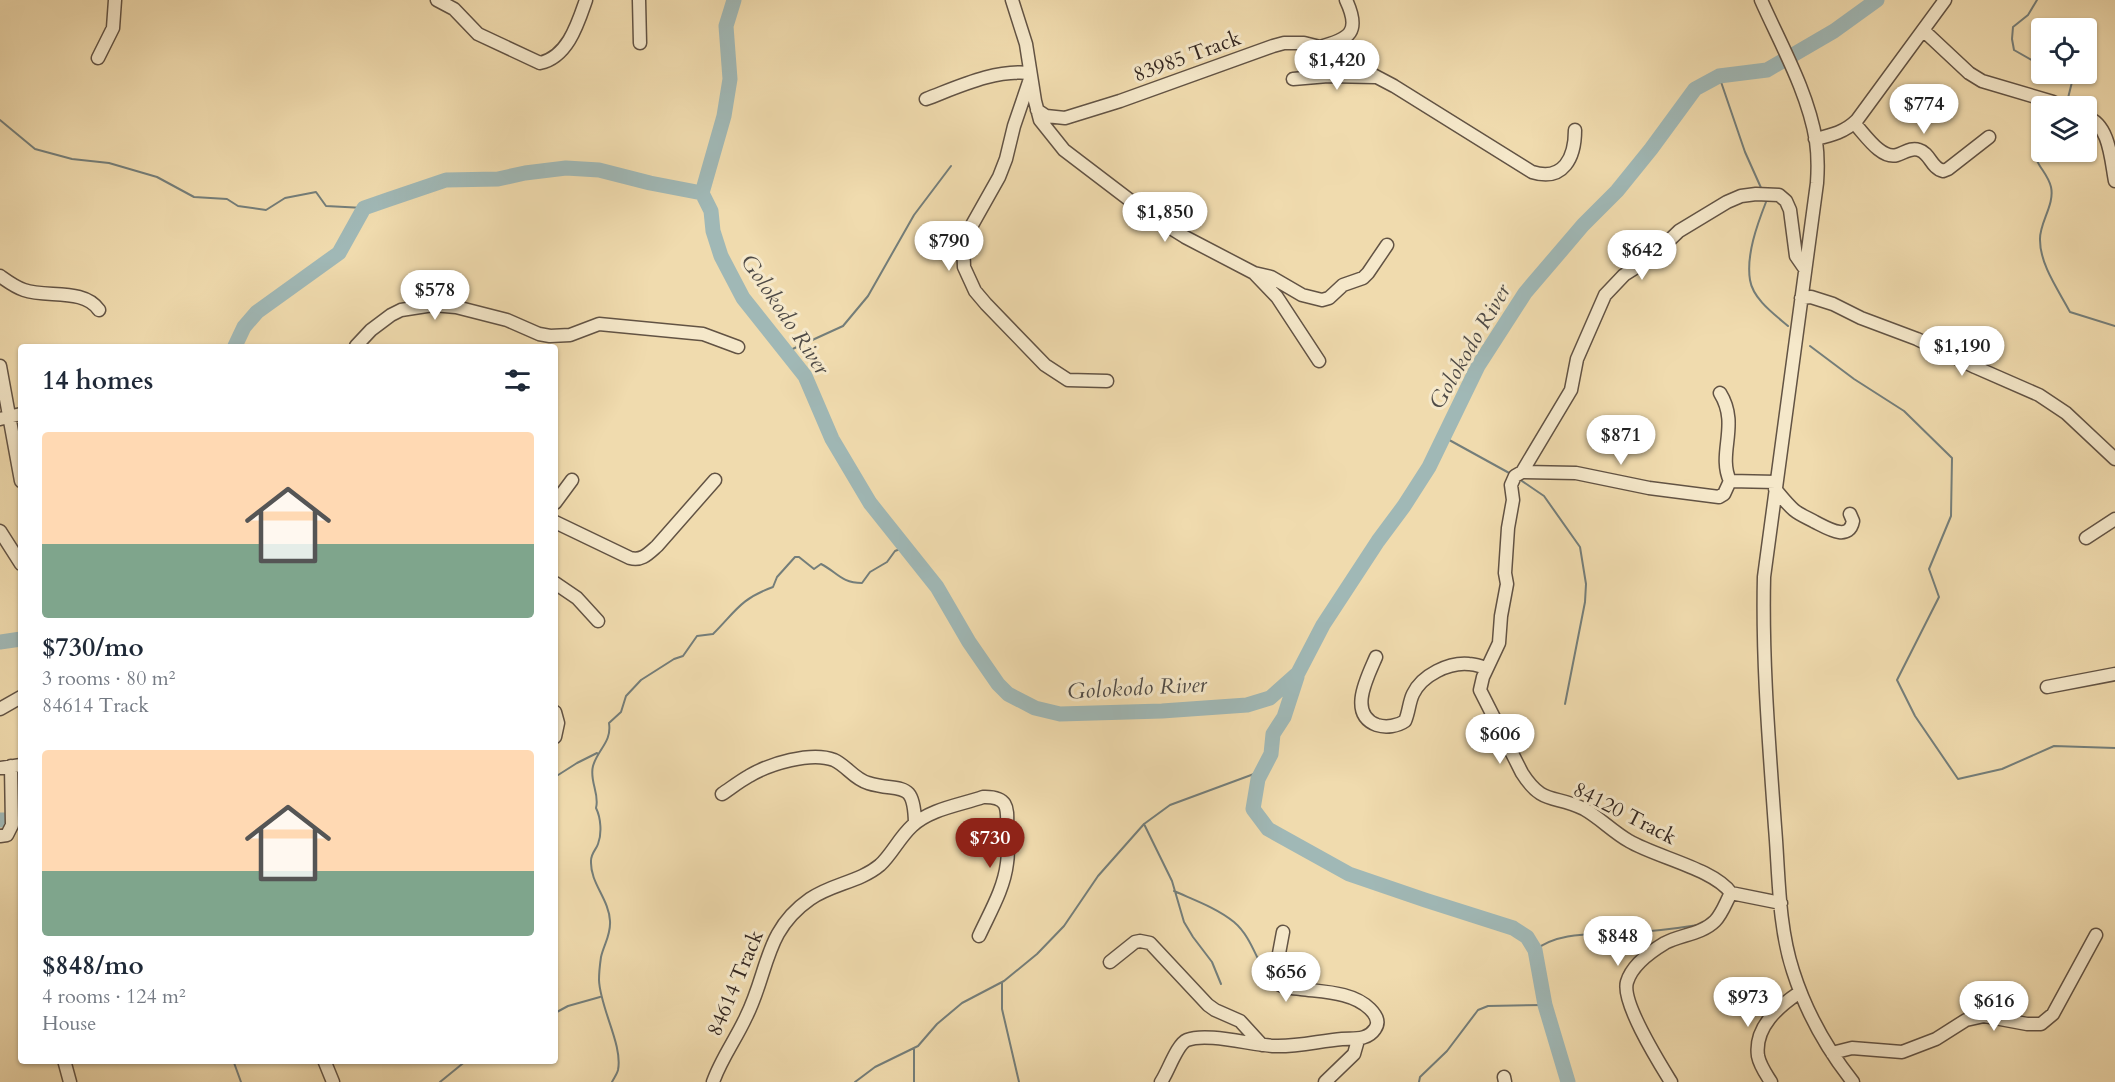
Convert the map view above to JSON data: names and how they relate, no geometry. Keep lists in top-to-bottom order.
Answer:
{
  "streets": {
    "street": ["83985 Track", "84120 Track", "84614 Track"]
  },
  "water": ["Golokodo River"],
  "page": {
    "price": [
      "$1,420",
      "$774",
      "$1,850",
      "$790",
      "$642",
      "$578",
      "$1,190",
      "$871",
      "$606",
      "$730",
      "$848",
      "$656",
      "$973",
      "$616"
    ],
    "heading": "14 homes",
    "list": [
      {
        "name": "$730/mo",
        "note": "3 rooms · 80 m² · 84614 Track"
      },
      {
        "name": "$848/mo",
        "note": "4 rooms · 124 m² · House"
      }
    ]
  }
}
